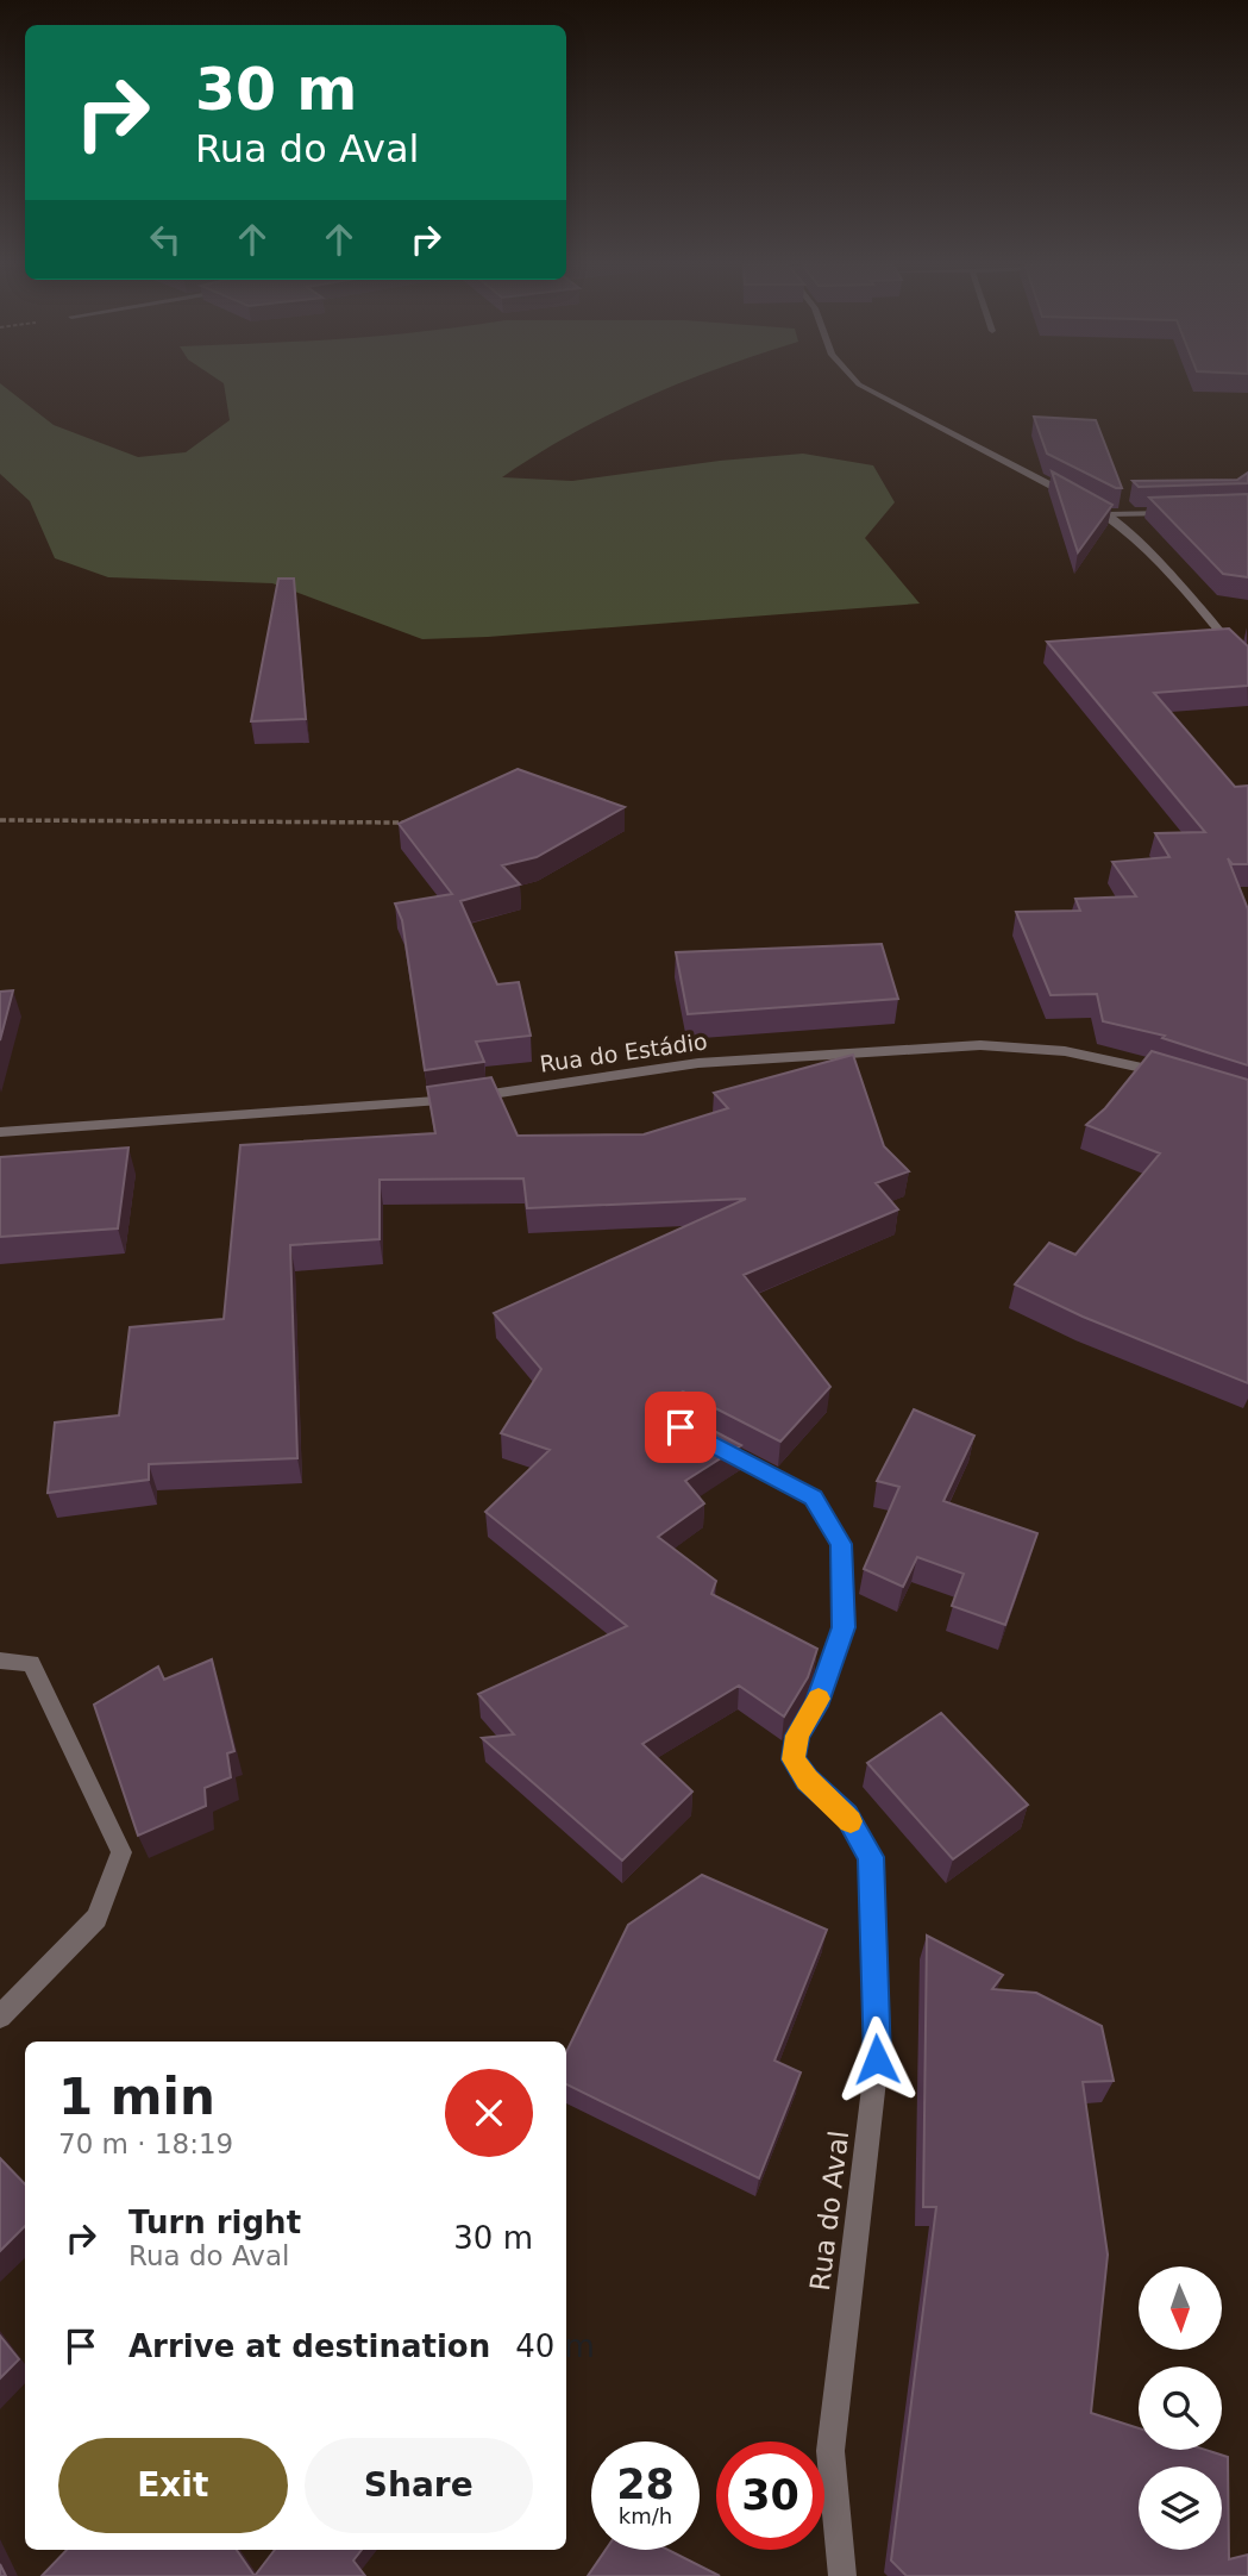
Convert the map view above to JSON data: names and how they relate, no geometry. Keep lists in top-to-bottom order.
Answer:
{
  "streets": {
    "street": ["Rua do Estádio", "Rua do Aval"]
  },
  "north": "bottom",
  "page": {
    "turn": ["30 m", "Rua do Aval"],
    "heading": ["1 min", "70 m · 18:19"],
    "list": [
      {
        "name": "Turn right",
        "note": "Rua do Aval",
        "value": "30 m"
      },
      {
        "name": "Arrive at destination",
        "value": "40 m"
      }
    ],
    "buttons": ["Exit", "Share"],
    "speed": "28 km/h",
    "limit": "30"
  }
}
